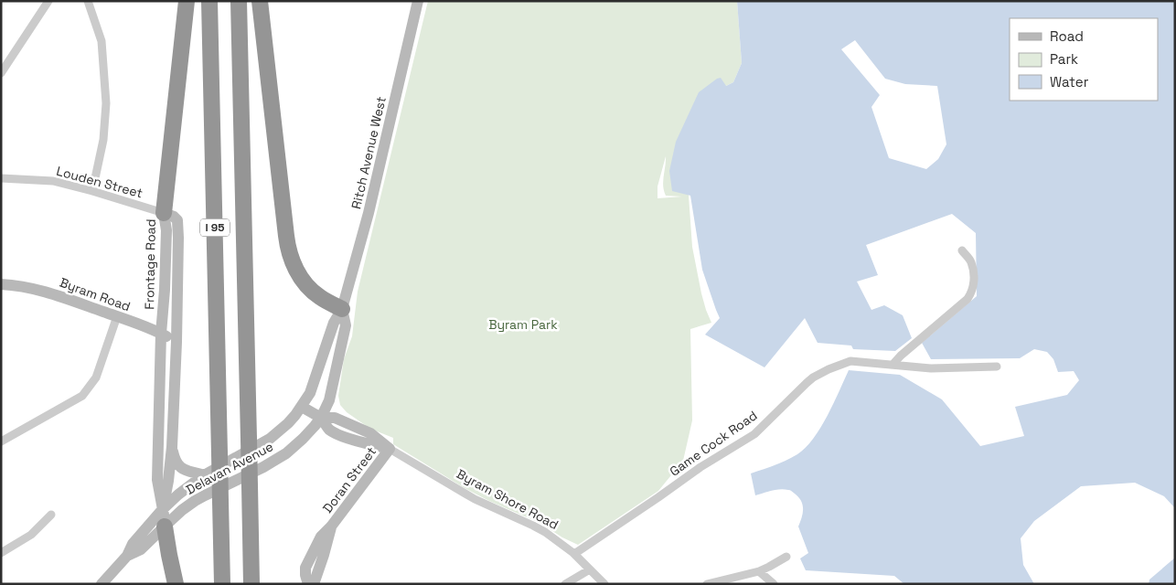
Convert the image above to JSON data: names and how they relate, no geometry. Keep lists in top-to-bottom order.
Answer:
{
  "streets": {
    "highway": ["I 95"],
    "main road": [
      "Ritch Avenue West",
      "Frontage Road",
      "Byram Road",
      "Delavan Avenue",
      "Doran Street",
      "Byram Shore Road"
    ],
    "street": ["Louden Street", "Game Cock Road"]
  },
  "crossings": [
    ["Ritch Avenue West", "Delavan Avenue"],
    ["Ritch Avenue West", "Byram Shore Road"],
    ["Louden Street", "Frontage Road"],
    ["Frontage Road", "Byram Road"],
    ["Frontage Road", "Delavan Avenue"],
    ["Game Cock Road", "Byram Shore Road"],
    ["Delavan Avenue", "Byram Shore Road"],
    ["Doran Street", "Byram Shore Road"]
  ],
  "parks": ["Byram Park"],
  "legend": ["Road", "Park", "Water"]
}
